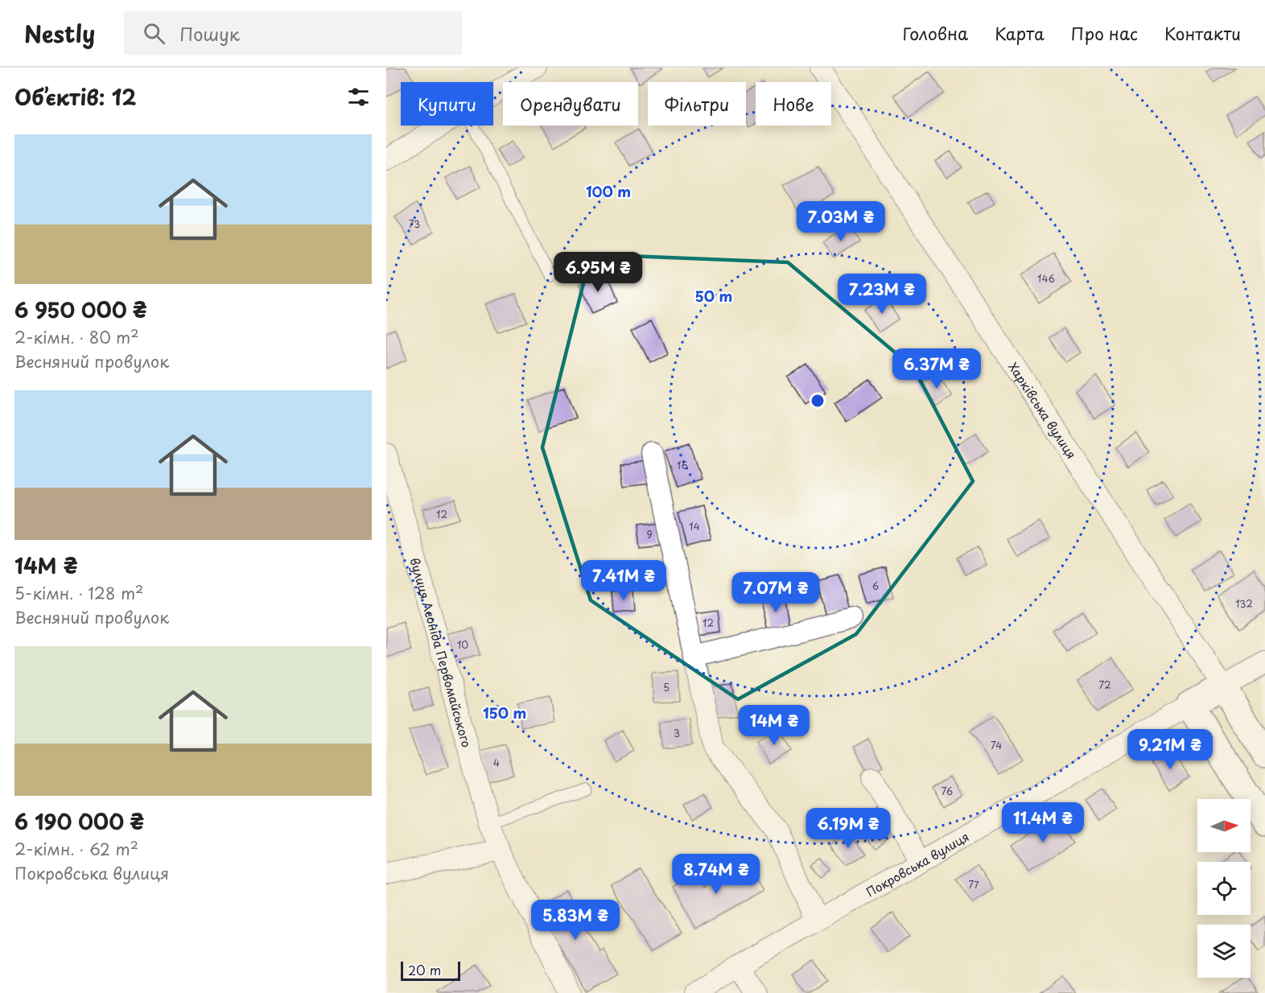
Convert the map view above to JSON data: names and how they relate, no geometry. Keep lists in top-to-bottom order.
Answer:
{
  "streets": {
    "street": ["Харківська вулиця", "вулиця Леоніда Первомайського", "Покровська вулиця"]
  },
  "crossings": [
    ["Харківська вулиця", "Покровська вулиця"]
  ],
  "house_numbers": [
    "73",
    "146",
    "16",
    "12",
    "14",
    "9",
    "6",
    "132",
    "12",
    "10",
    "72",
    "5",
    "3",
    "74",
    "4",
    "76",
    "77"
  ],
  "scale_bar": "20 m",
  "north": "right",
  "page": {
    "header": "Nestly",
    "search": "Пошук",
    "nav": [
      "Головна",
      "Карта",
      "Про нас",
      "Контакти"
    ],
    "heading": "Об’єктів: 12",
    "chip": [
      "Купити",
      "Орендувати",
      "Фільтри",
      "Нове"
    ],
    "list": [
      {
        "name": "6 950 000 ₴",
        "note": "2-кімн. · 80 m² · Весняний провулок"
      },
      {
        "name": "14M ₴",
        "note": "5-кімн. · 128 m² · Весняний провулок"
      },
      {
        "name": "6 190 000 ₴",
        "note": "2-кімн. · 62 m² · Покровська вулиця"
      }
    ],
    "price": [
      "7.03M ₴",
      "6.95M ₴",
      "7.23M ₴",
      "6.37M ₴",
      "7.41M ₴",
      "7.07M ₴",
      "14M ₴",
      "9.21M ₴",
      "11.4M ₴",
      "6.19M ₴",
      "8.74M ₴",
      "5.83M ₴"
    ],
    "scale": "20 m"
  },
  "rings": ["100 m", "50 m", "150 m"]
}
